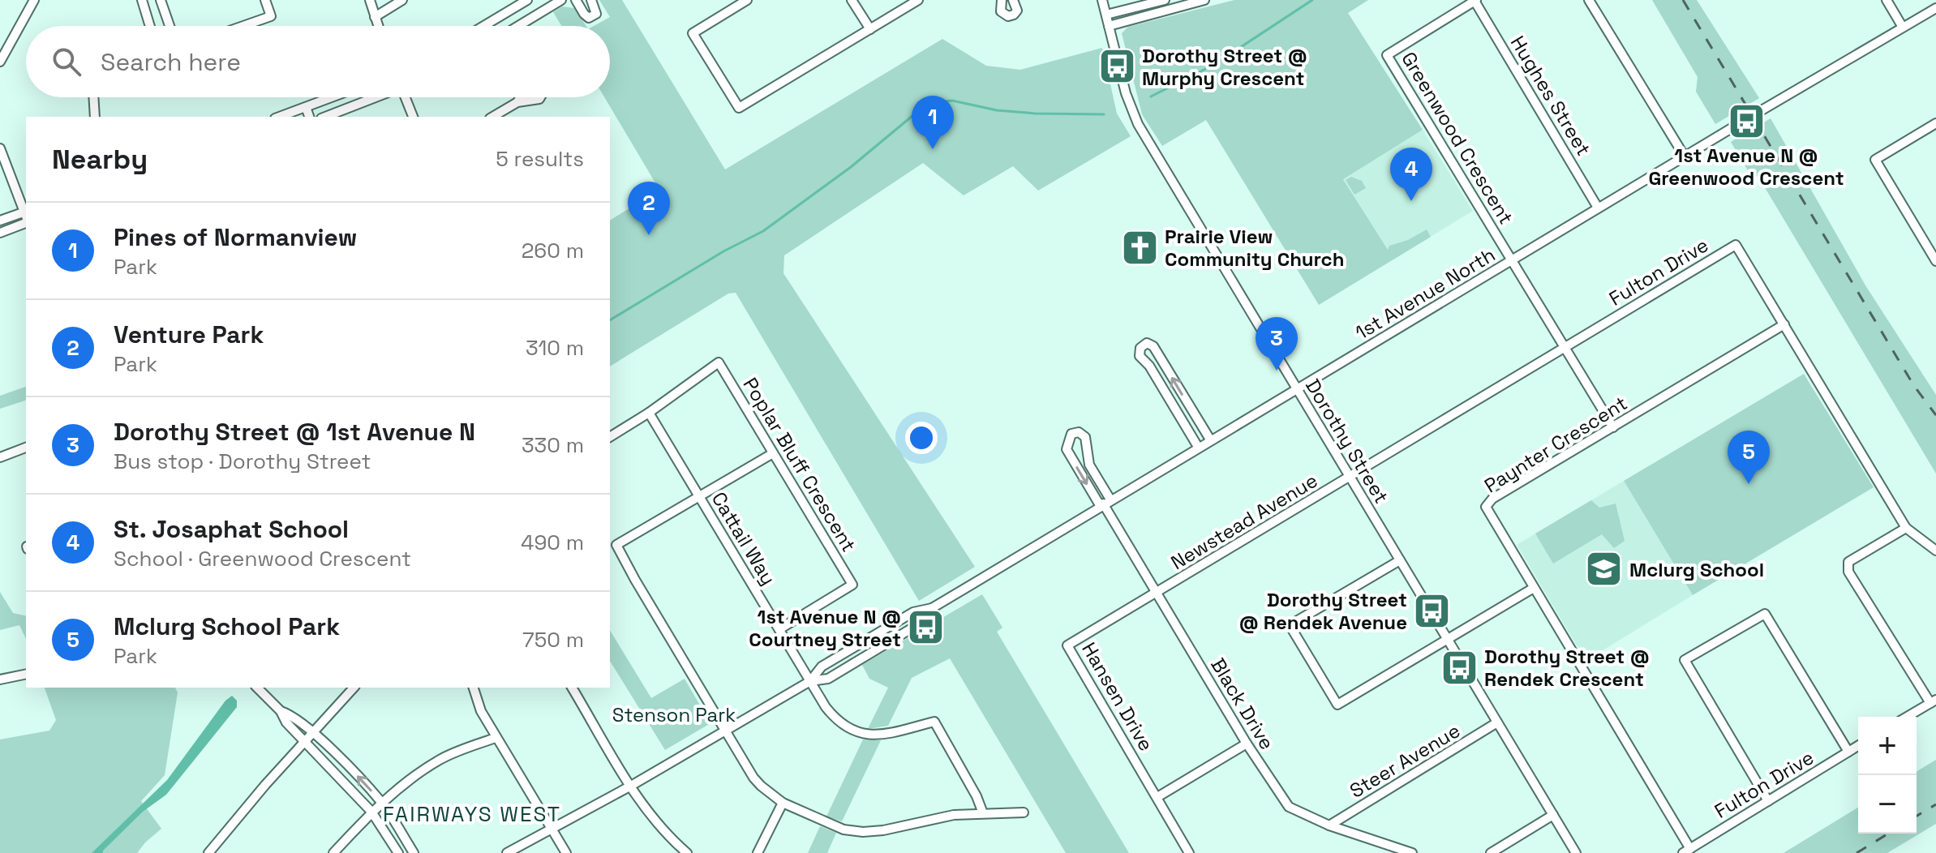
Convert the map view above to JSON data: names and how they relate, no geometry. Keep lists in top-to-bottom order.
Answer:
{
  "streets": {
    "street": [
      "Hughes Street",
      "Greenwood Crescent",
      "Fulton Drive",
      "1st Avenue North",
      "Dorothy Street",
      "Paynter Crescent",
      "Poplar Bluff Crescent",
      "Newstead Avenue",
      "Cattail Way",
      "Hansen Drive",
      "Black Drive",
      "Steer Avenue"
    ]
  },
  "crossings": [
    ["Hughes Street", "Greenwood Crescent"],
    ["Hughes Street", "1st Avenue North"],
    ["Greenwood Crescent", "1st Avenue North"],
    ["Fulton Drive", "Dorothy Street"],
    ["Fulton Drive", "Paynter Crescent"],
    ["Fulton Drive", "Newstead Avenue"],
    ["1st Avenue North", "Dorothy Street"],
    ["1st Avenue North", "Black Drive"],
    ["Dorothy Street", "Newstead Avenue"],
    ["Dorothy Street", "Steer Avenue"],
    ["Poplar Bluff Crescent", "Cattail Way"],
    ["Newstead Avenue", "Hansen Drive"],
    ["Newstead Avenue", "Black Drive"],
    ["Hansen Drive", "Black Drive"],
    ["Black Drive", "Steer Avenue"]
  ],
  "districts": ["FAIRWAYS WEST"],
  "parks": ["Stenson Park"],
  "places": {
    "bus stop": [
      "Dorothy Street @ Murphy Crescent",
      "1st Avenue N @ Greenwood Crescent",
      "Dorothy Street @ Rendek Avenue",
      "1st Avenue N @ Courtney Street",
      "Dorothy Street @ Rendek Crescent"
    ],
    "church": ["Prairie View Community Church"],
    "school or university": ["Mclurg School"]
  },
  "page": {
    "search": "Search here",
    "pins": [
      "1",
      "4",
      "2",
      "3",
      "5"
    ],
    "heading": ["Nearby", "5 results"],
    "list": [
      {
        "mark": "1",
        "name": "Pines of Normanview",
        "note": "Park",
        "value": "260 m"
      },
      {
        "mark": "2",
        "name": "Venture Park",
        "note": "Park",
        "value": "310 m"
      },
      {
        "mark": "3",
        "name": "Dorothy Street @ 1st Avenue N",
        "note": "Bus stop · Dorothy Street",
        "value": "330 m"
      },
      {
        "mark": "4",
        "name": "St. Josaphat School",
        "note": "School · Greenwood Crescent",
        "value": "490 m"
      },
      {
        "mark": "5",
        "name": "Mclurg School Park",
        "note": "Park",
        "value": "750 m"
      }
    ],
    "map_buttons": ["+", "−"]
  }
}
